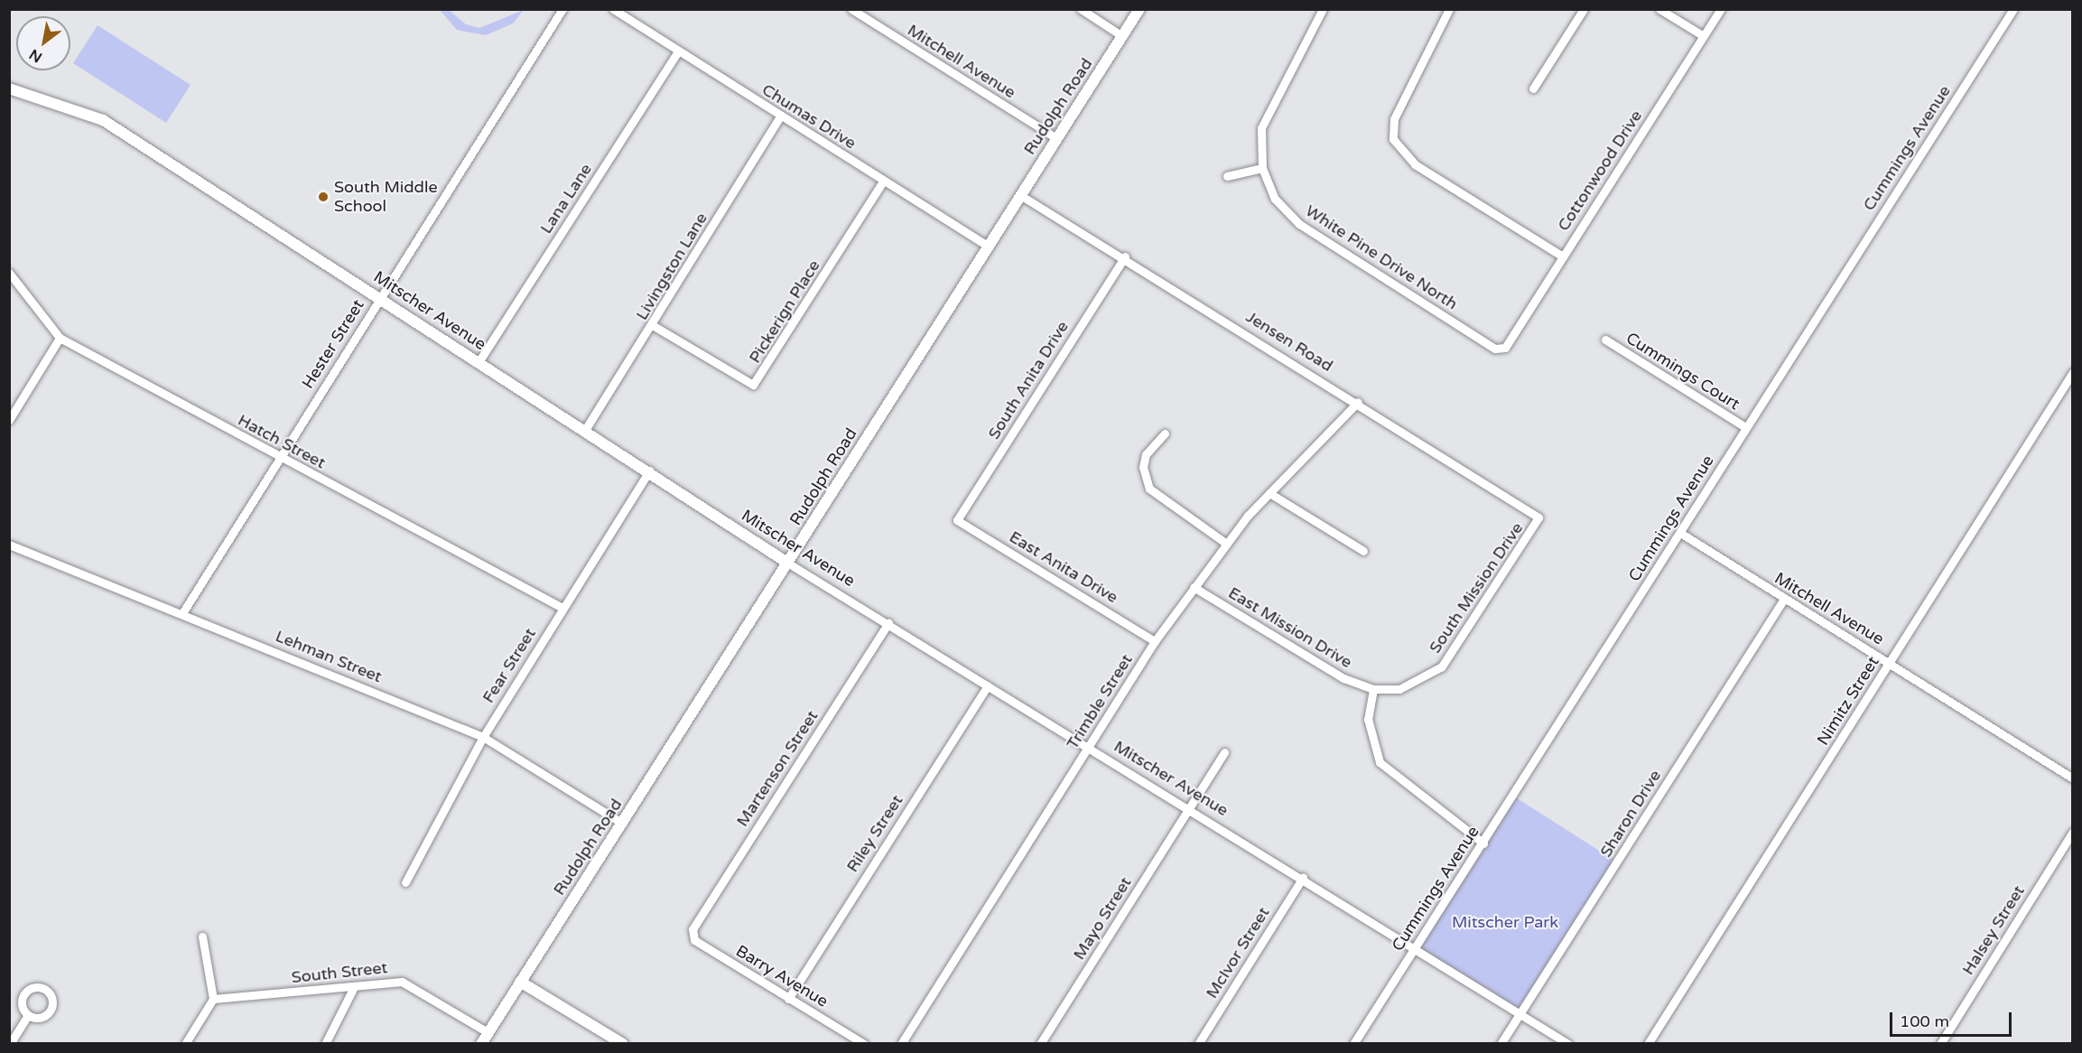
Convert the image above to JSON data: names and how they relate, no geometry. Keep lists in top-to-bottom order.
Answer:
{
  "streets": {
    "street": [
      "Mitchell Avenue",
      "Rudolph Road",
      "Chumas Drive",
      "Cummings Avenue",
      "Cottonwood Drive",
      "Lana Lane",
      "White Pine Drive North",
      "Livingston Lane",
      "Mitscher Avenue",
      "Pickerign Place",
      "Jensen Road",
      "Hester Street",
      "Cummings Court",
      "South Anita Drive",
      "Hatch Street",
      "East Anita Drive",
      "South Mission Drive",
      "East Mission Drive",
      "Lehman Street",
      "Fear Street",
      "Nimitz Street",
      "Trimble Street",
      "Martenson Street",
      "Sharon Drive",
      "Riley Street",
      "Mayo Street",
      "Halsey Street",
      "McIvor Street",
      "South Street",
      "Barry Avenue"
    ]
  },
  "crossings": [
    ["Mitchell Avenue", "Rudolph Road"],
    ["Mitchell Avenue", "Cummings Avenue"],
    ["Mitchell Avenue", "Nimitz Street"],
    ["Mitchell Avenue", "Sharon Drive"],
    ["Rudolph Road", "Chumas Drive"],
    ["Rudolph Road", "Mitscher Avenue"],
    ["Rudolph Road", "Jensen Road"],
    ["Rudolph Road", "Lehman Street"],
    ["Rudolph Road", "South Street"],
    ["Chumas Drive", "Lana Lane"],
    ["Chumas Drive", "Livingston Lane"],
    ["Chumas Drive", "Pickerign Place"],
    ["Cummings Avenue", "Mitscher Avenue"],
    ["Cummings Avenue", "Cummings Court"],
    ["Cottonwood Drive", "White Pine Drive North"],
    ["Lana Lane", "Mitscher Avenue"],
    ["Livingston Lane", "Mitscher Avenue"],
    ["Livingston Lane", "Pickerign Place"],
    ["Mitscher Avenue", "Hester Street"],
    ["Mitscher Avenue", "Fear Street"],
    ["Mitscher Avenue", "Trimble Street"],
    ["Mitscher Avenue", "Martenson Street"],
    ["Mitscher Avenue", "Sharon Drive"],
    ["Mitscher Avenue", "Riley Street"],
    ["Mitscher Avenue", "Mayo Street"],
    ["Mitscher Avenue", "McIvor Street"],
    ["Jensen Road", "South Anita Drive"],
    ["Jensen Road", "South Mission Drive"],
    ["Jensen Road", "Trimble Street"],
    ["Hester Street", "Hatch Street"],
    ["Hester Street", "Lehman Street"],
    ["South Anita Drive", "East Anita Drive"],
    ["Hatch Street", "Fear Street"],
    ["East Anita Drive", "Trimble Street"],
    ["South Mission Drive", "East Mission Drive"],
    ["East Mission Drive", "Trimble Street"],
    ["Lehman Street", "Fear Street"],
    ["Martenson Street", "Barry Avenue"],
    ["Riley Street", "Barry Avenue"]
  ],
  "parks": ["Mitscher Park"],
  "places": ["South Middle School"],
  "scale_bar": "100 m",
  "north": "bottom left"
}
